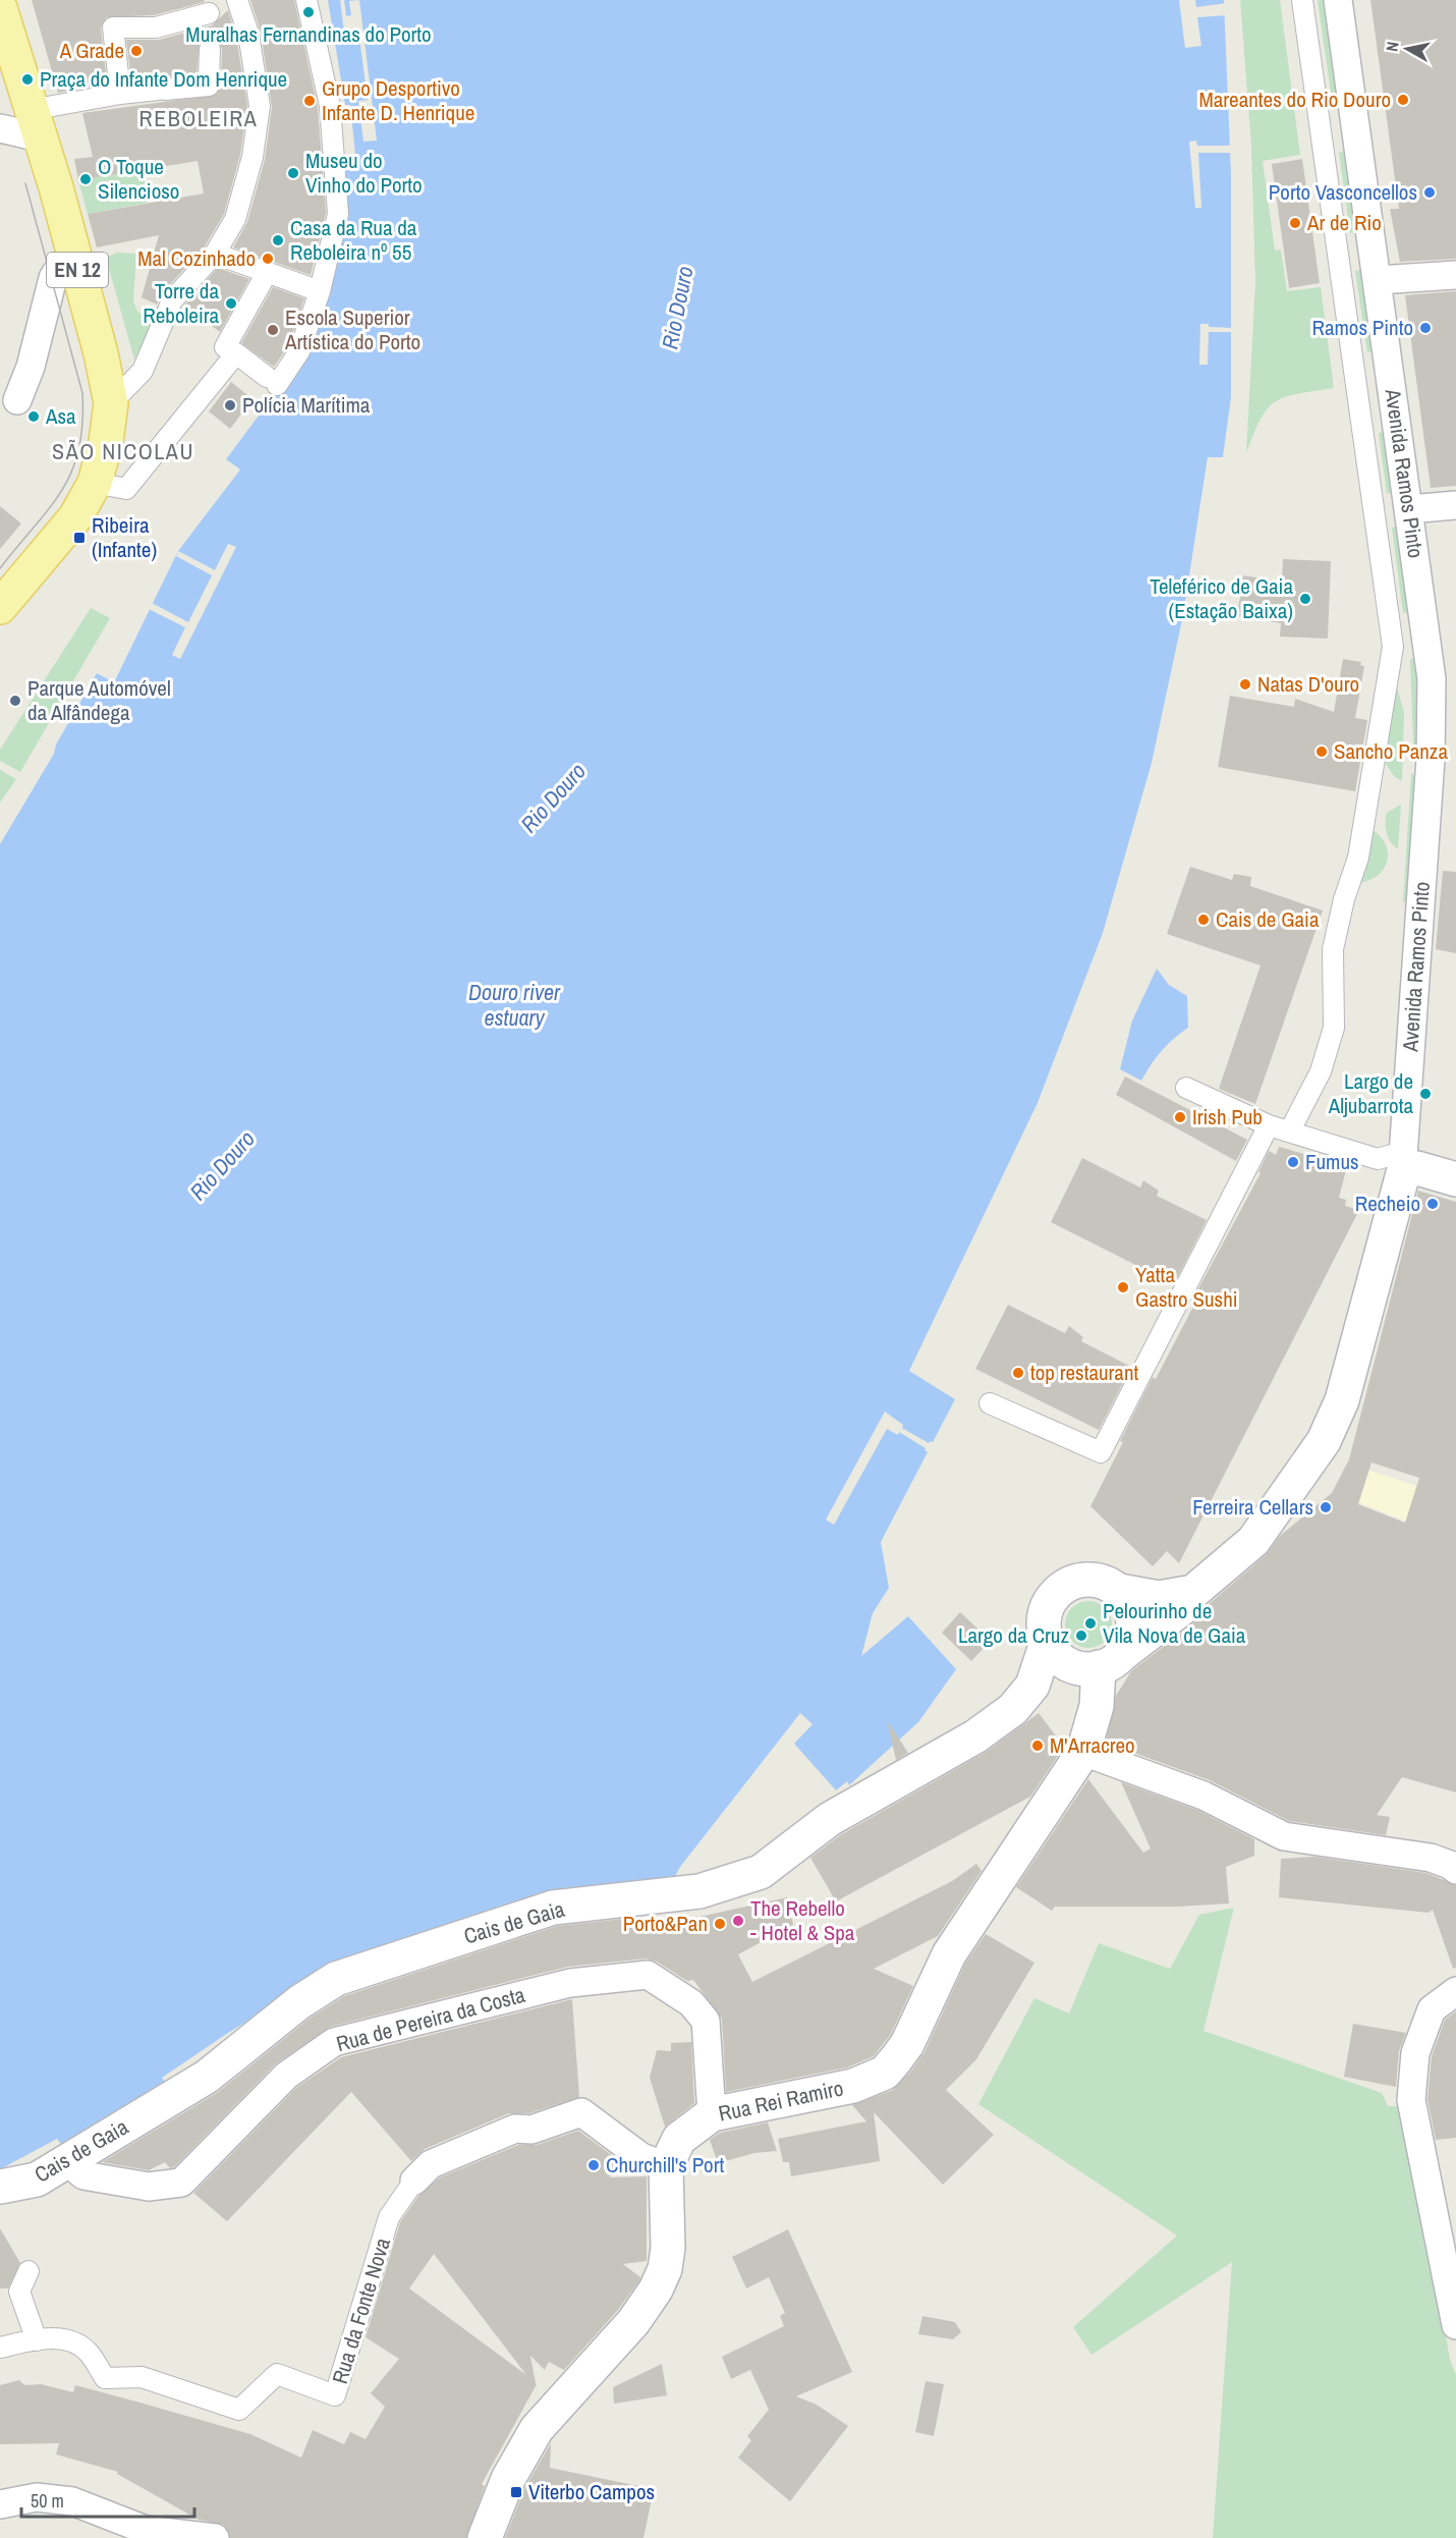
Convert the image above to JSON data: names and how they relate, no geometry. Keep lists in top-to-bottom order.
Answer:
{
  "streets": {
    "main road": ["EN 12"],
    "street": [
      "Avenida Ramos Pinto",
      "Cais de Gaia",
      "Rua de Pereira da Costa",
      "Rua Rei Ramiro",
      "Rua da Fonte Nova"
    ]
  },
  "crossings": [
    ["Avenida Ramos Pinto", "Cais de Gaia"],
    ["Avenida Ramos Pinto", "Rua Rei Ramiro"],
    ["Cais de Gaia", "Rua de Pereira da Costa"],
    ["Cais de Gaia", "Rua Rei Ramiro"],
    ["Rua de Pereira da Costa", "Rua Rei Ramiro"],
    ["Rua Rei Ramiro", "Rua da Fonte Nova"]
  ],
  "districts": ["REBOLEIRA", "SÃO NICOLAU"],
  "water": ["Rio Douro", "Douro river estuary"],
  "places": {
    "other": [
      "Muralhas Fernandinas do Porto",
      "A Grade",
      "Praça do Infante Dom Henrique",
      "Mareantes do Rio Douro",
      "Grupo Desportivo Infante D. Henrique",
      "Museu do Vinho do Porto",
      "O Toque Silencioso",
      "Porto Vasconcellos",
      "Ar de Rio",
      "Casa da Rua da Reboleira nº 55",
      "Mal Cozinhado",
      "Torre da Reboleira",
      "Ramos Pinto",
      "Escola Superior Artística do Porto",
      "Polícia Marítima",
      "Asa",
      "Teleférico de Gaia (Estação Baixa)",
      "Natas D'ouro",
      "Parque Automóvel da Alfândega",
      "Sancho Panza",
      "Cais de Gaia",
      "Largo de Aljubarrota",
      "Irish Pub",
      "Fumus",
      "Recheio",
      "Yatta Gastro Sushi",
      "top restaurant",
      "Ferreira Cellars",
      "Pelourinho de Vila Nova de Gaia",
      "Largo da Cruz",
      "M'Arracreo",
      "The Rebello - Hotel & Spa",
      "Porto&Pan",
      "Churchill's Port"
    ],
    "transit": ["Ribeira (Infante)", "Viterbo Campos"]
  },
  "scale_bar": "50 m",
  "north": "left"
}
